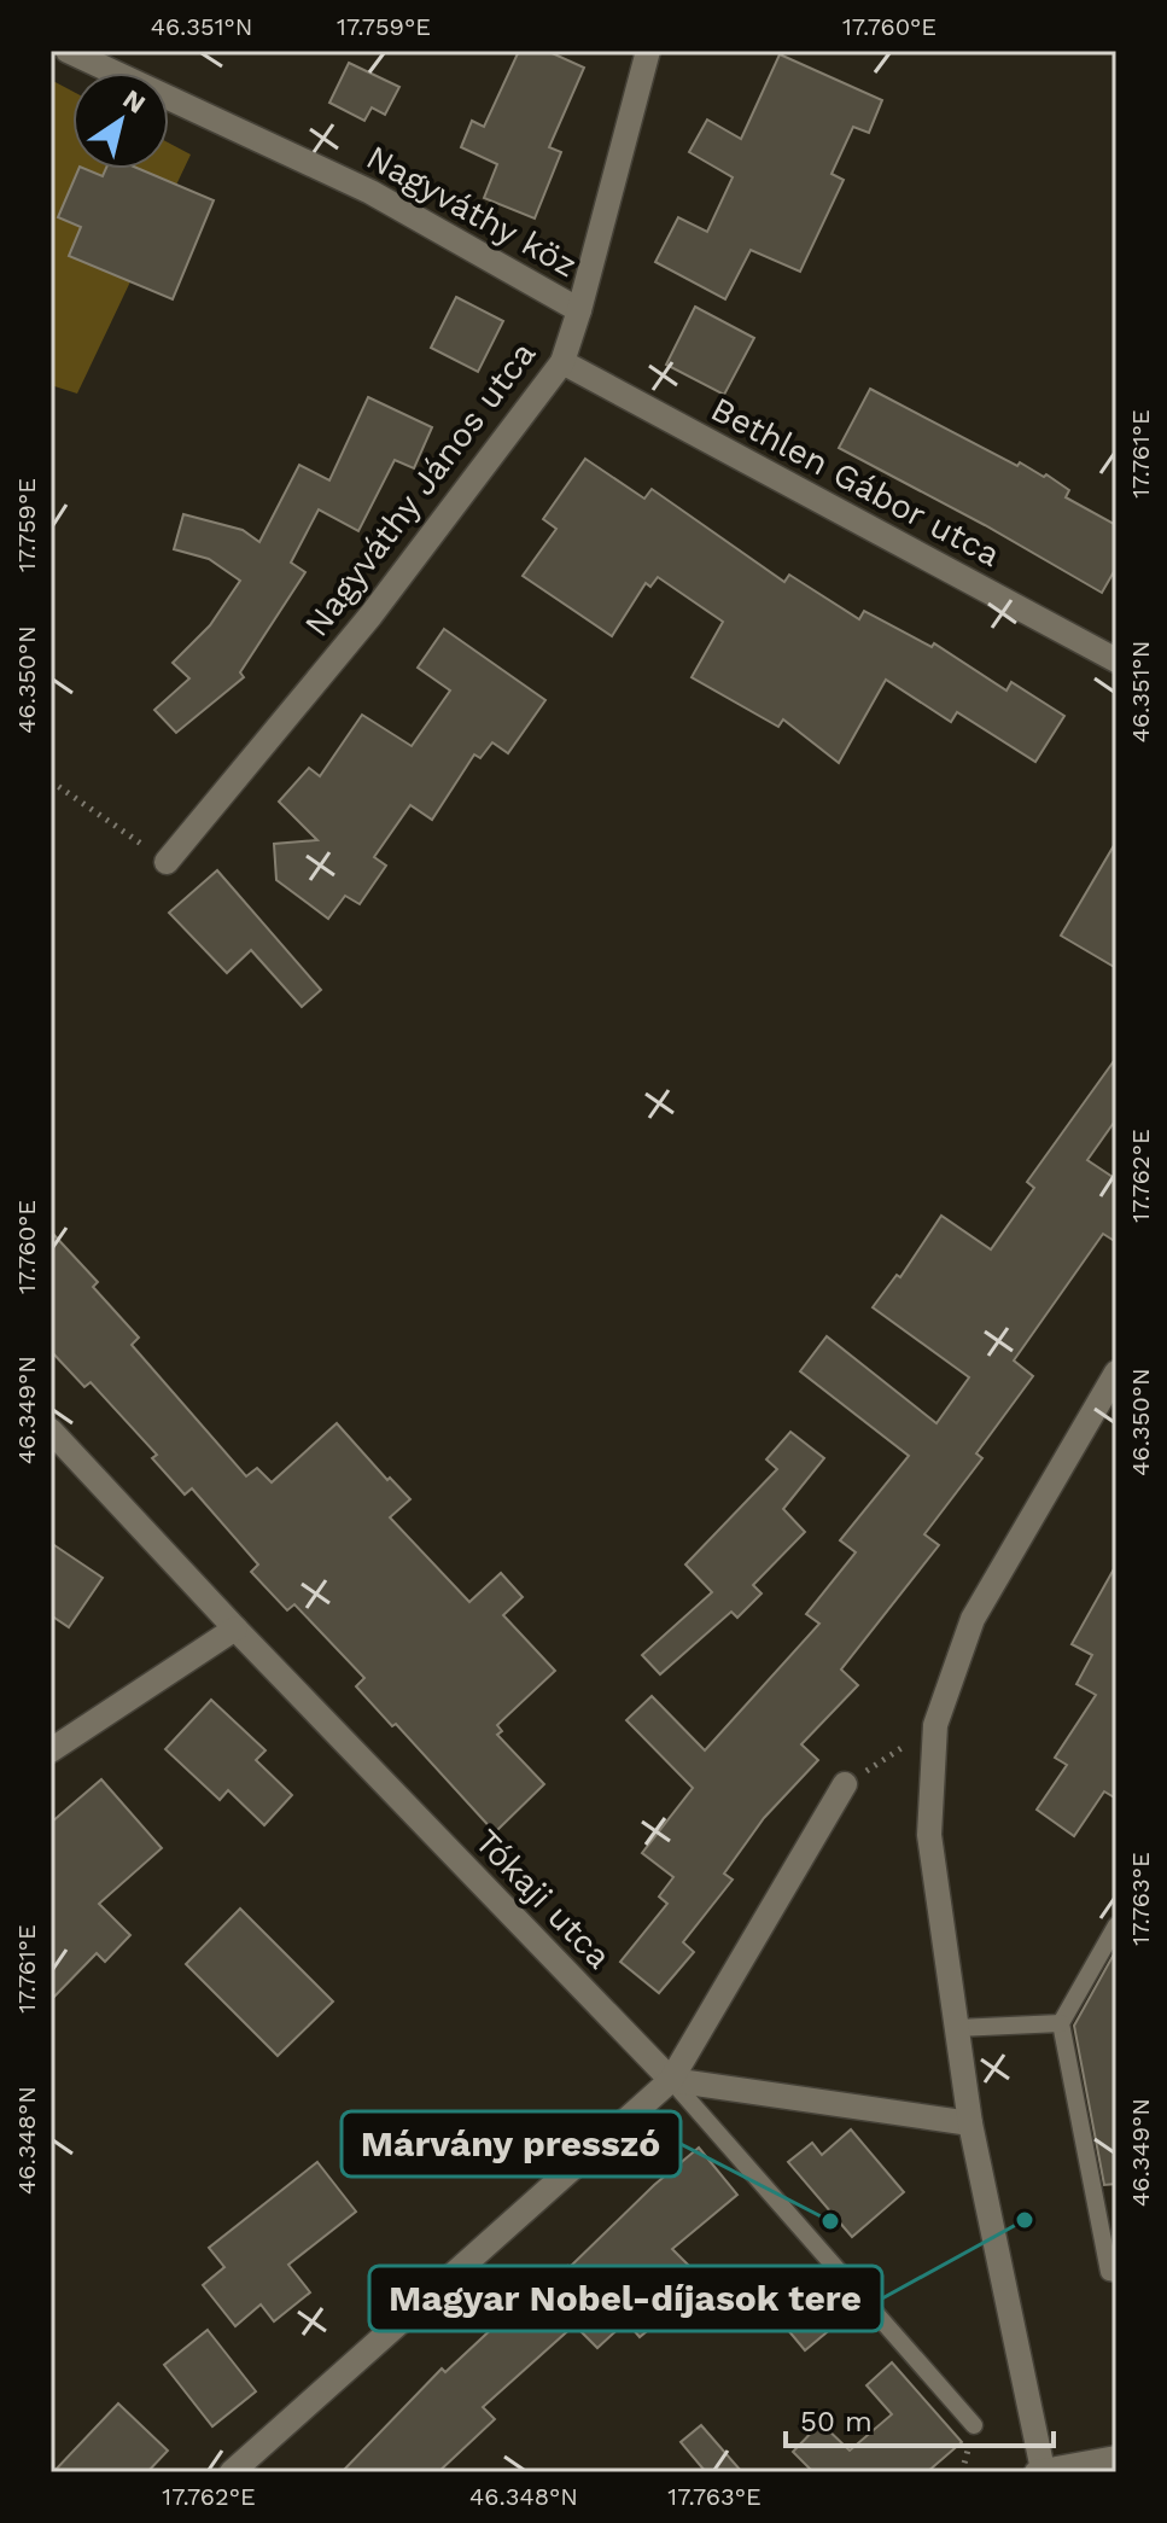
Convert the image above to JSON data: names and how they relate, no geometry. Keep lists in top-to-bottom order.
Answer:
{
  "streets": {
    "street": [
      "Nagyváthy köz",
      "Bethlen Gábor utca",
      "Nagyváthy János utca",
      "Tókaji utca"
    ]
  },
  "crossings": [
    ["Nagyváthy köz", "Nagyváthy János utca"],
    ["Bethlen Gábor utca", "Nagyváthy János utca"]
  ],
  "places": ["Magyar Nobel-díjasok tere", "Márvány presszó"],
  "scale_bar": "50 m",
  "north": "top right",
  "coordinates": [
    "46.351°N",
    "17.759°E",
    "17.760°E",
    "17.761°E",
    "46.350°N",
    "17.762°E",
    "46.349°N",
    "17.763°E",
    "46.348°N"
  ]
}
